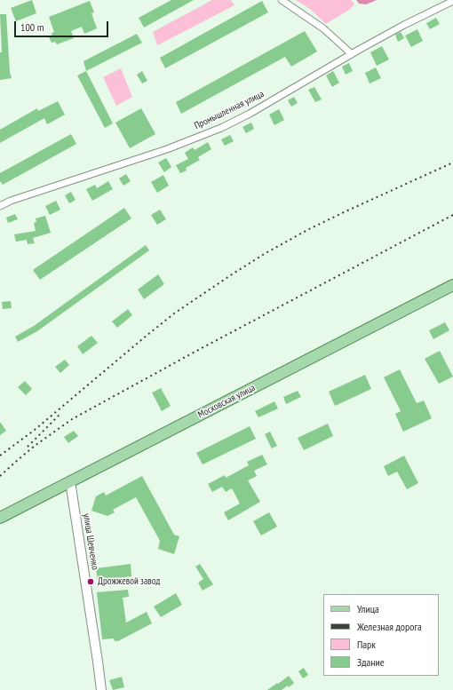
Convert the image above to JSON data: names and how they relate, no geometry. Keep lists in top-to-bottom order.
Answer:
{
  "streets": {
    "main road": ["Московская улица", "улица Шевченко"],
    "street": ["Промышленная улица"]
  },
  "crossings": [
    ["Московская улица", "улица Шевченко"]
  ],
  "places": ["Дрожжевой завод"],
  "legend": [
    "Улица",
    "Железная дорога",
    "Парк",
    "Здание"
  ],
  "scale_bar": "100 m"
}
